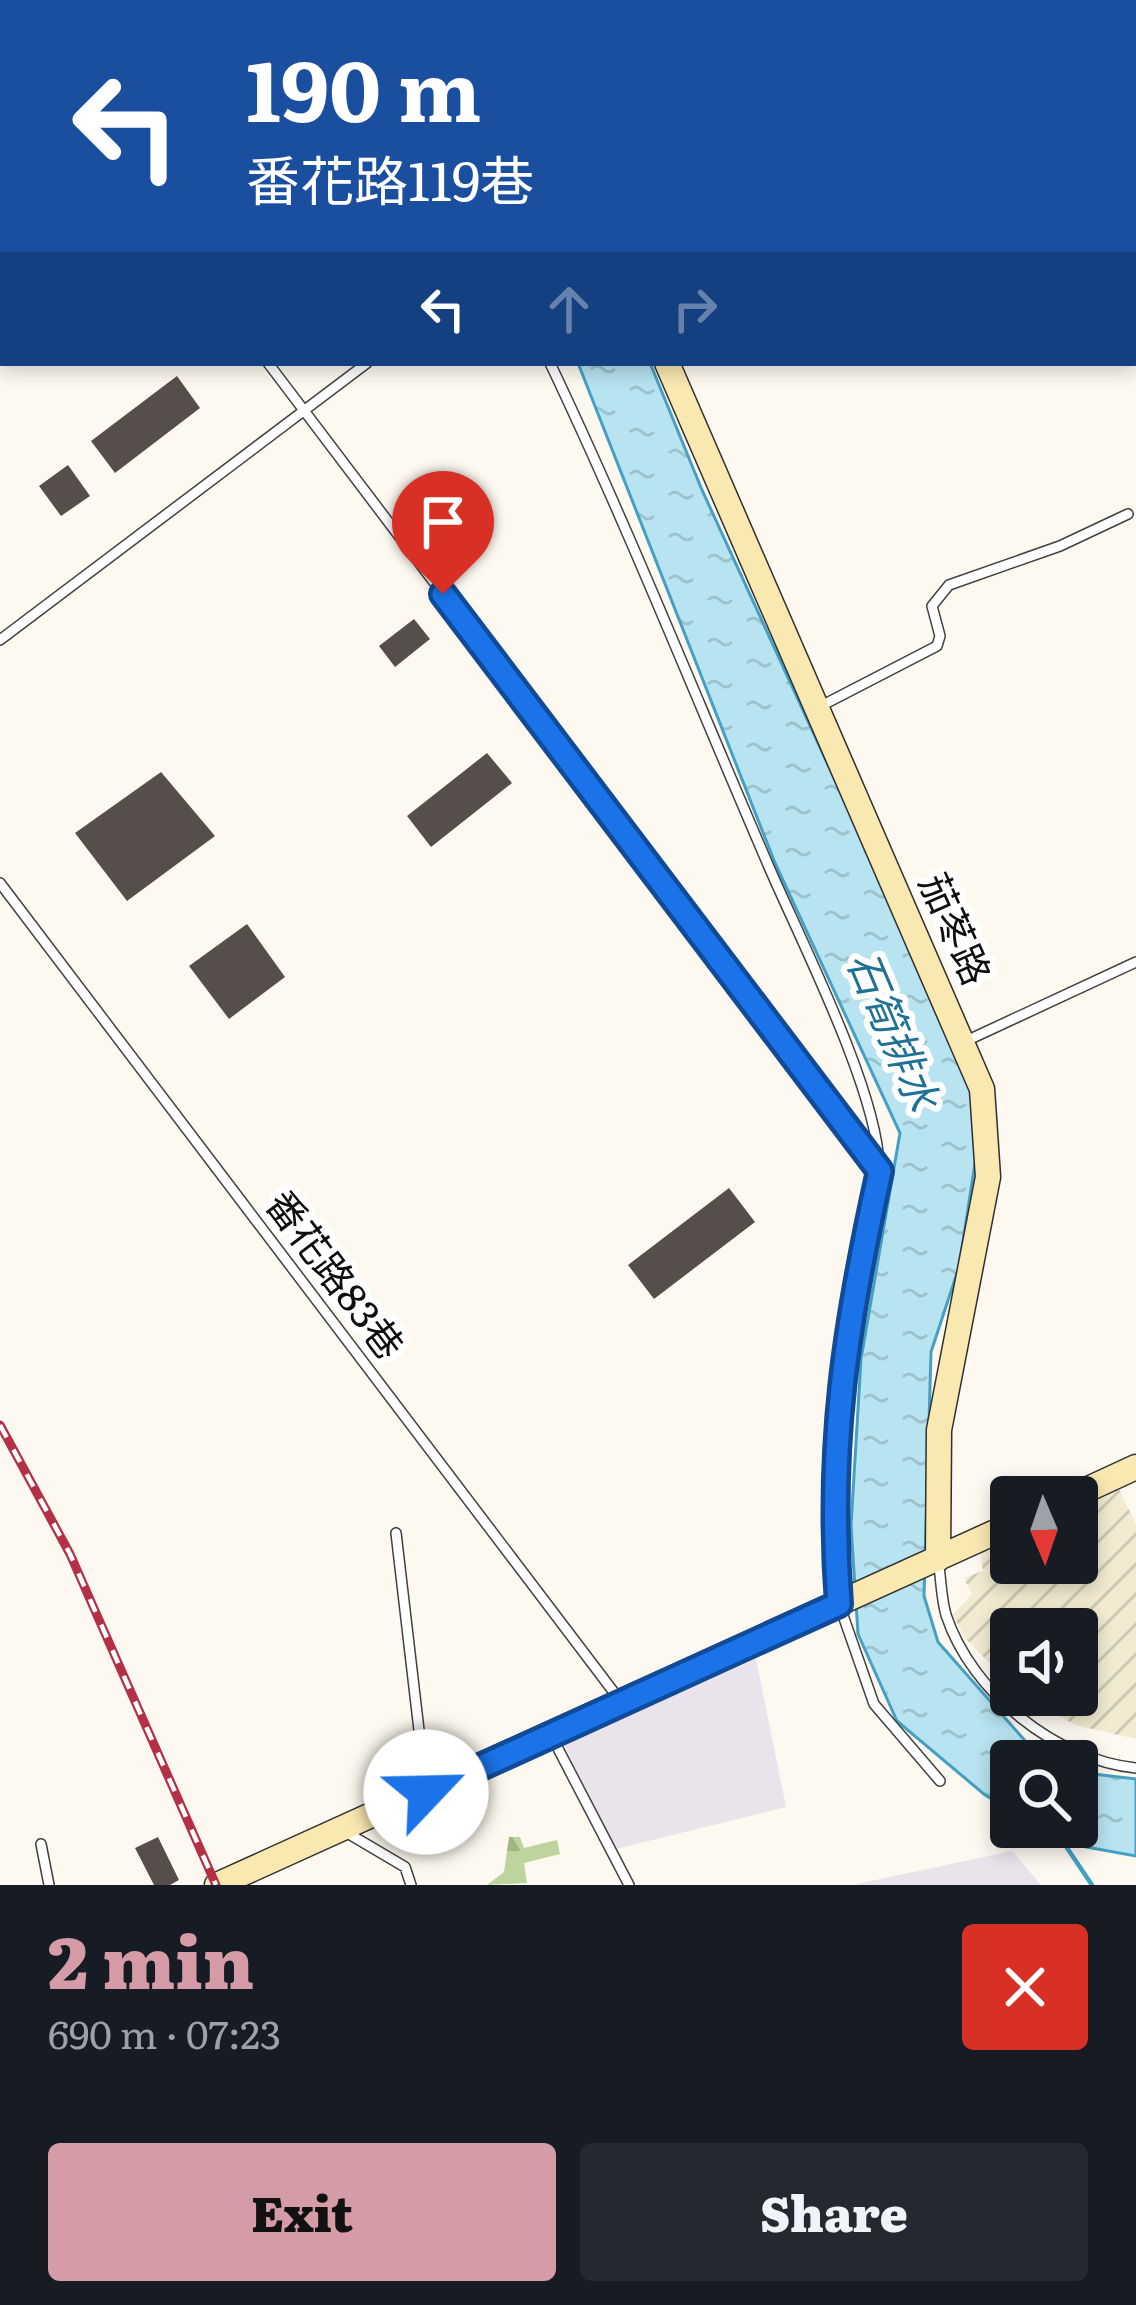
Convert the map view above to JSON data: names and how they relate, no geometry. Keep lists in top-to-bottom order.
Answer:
{
  "streets": {
    "street": ["茄苳路"],
    "lane": ["番花路83巷"]
  },
  "water": ["石筍排水"],
  "north": "bottom",
  "page": {
    "turn": ["190 m", "番花路119巷"],
    "heading": ["2 min", "690 m · 07:23"],
    "buttons": ["Exit", "Share"]
  }
}
